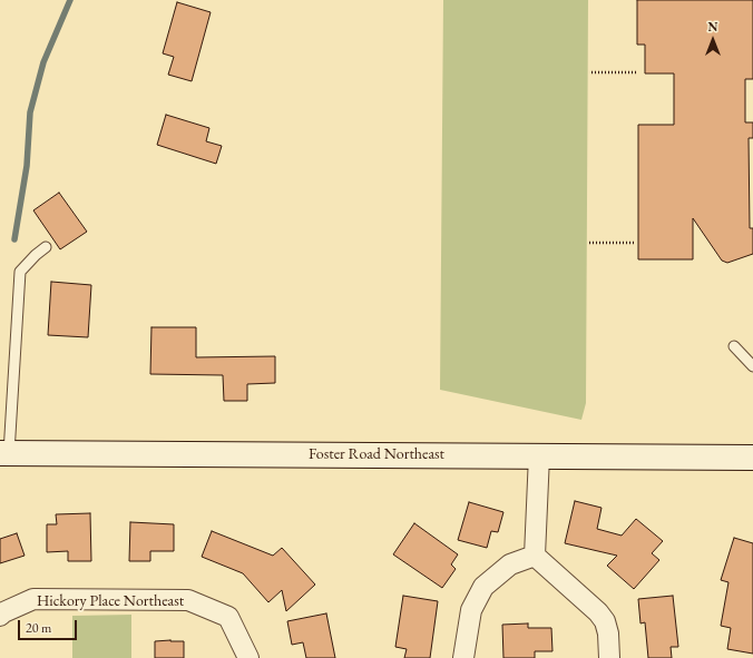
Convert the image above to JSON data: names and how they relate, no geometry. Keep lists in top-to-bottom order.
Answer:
{
  "streets": {
    "street": ["Foster Road Northeast", "Hickory Place Northeast"]
  },
  "scale_bar": "20 m",
  "north": "top"
}
